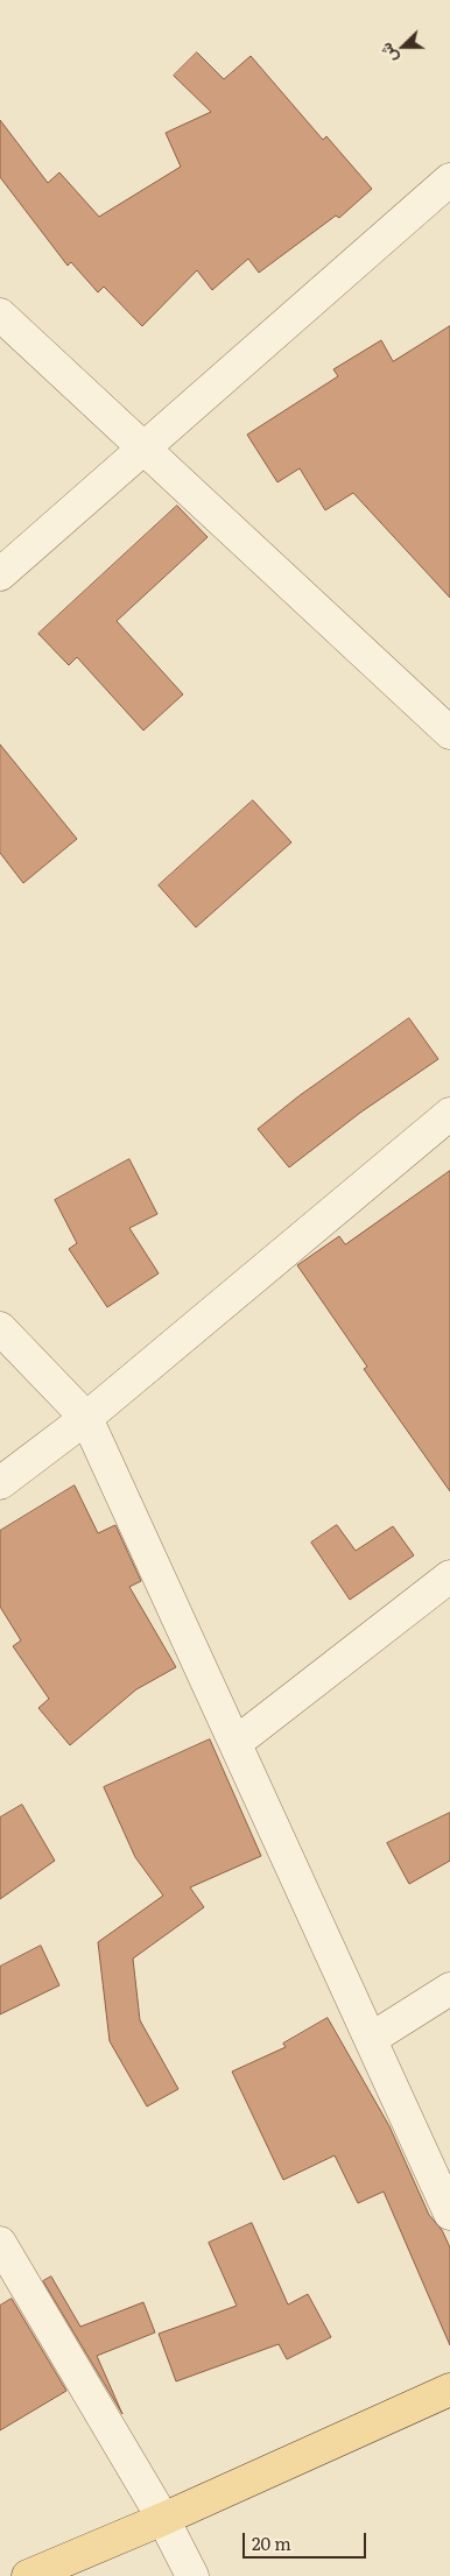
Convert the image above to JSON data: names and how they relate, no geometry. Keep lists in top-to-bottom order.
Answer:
{
  "scale_bar": "20 m",
  "north": "left"
}
